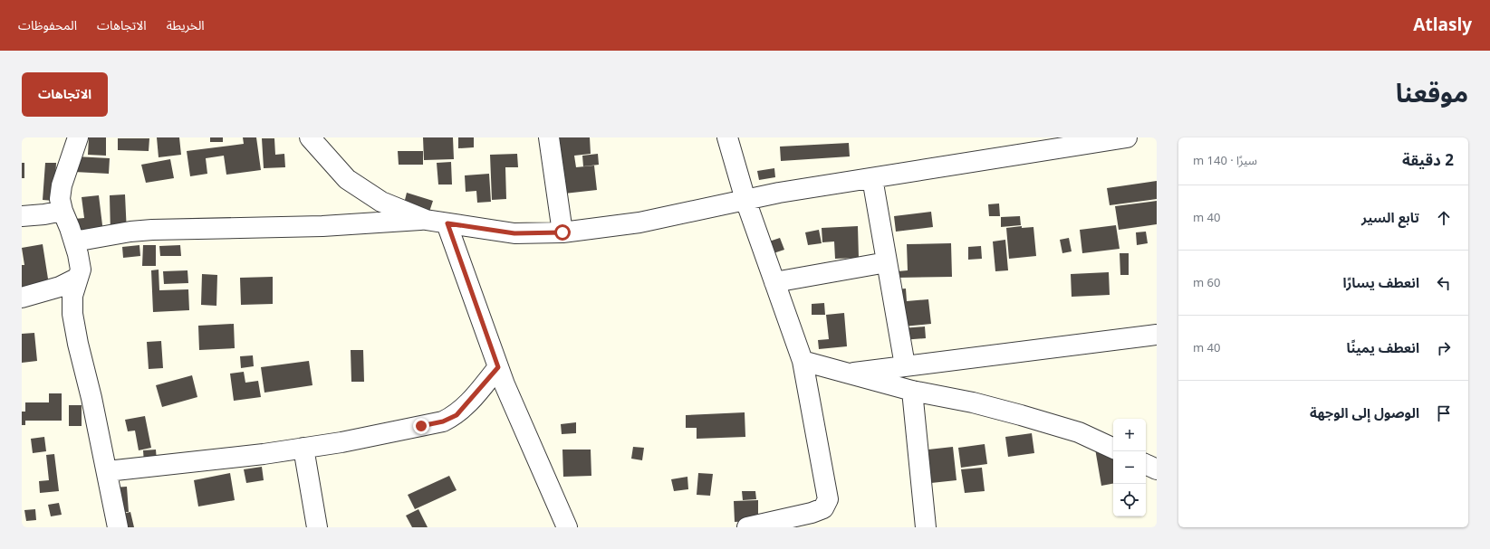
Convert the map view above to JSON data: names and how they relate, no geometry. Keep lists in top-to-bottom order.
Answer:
{
  "page": {
    "header": "Atlasly",
    "nav": ["الخريطة", "الاتجاهات", "المحفوظات"],
    "title": "موقعنا",
    "buttons": "الاتجاهات",
    "heading": ["2 دقيقة", "سيرًا · 140 m"],
    "list": [
      ["تابع السير", "40 m"],
      ["انعطف يسارًا", "60 m"],
      ["انعطف يمينًا", "40 m"],
      "الوصول إلى الوجهة"
    ],
    "map_buttons": ["+", "−"]
  }
}
